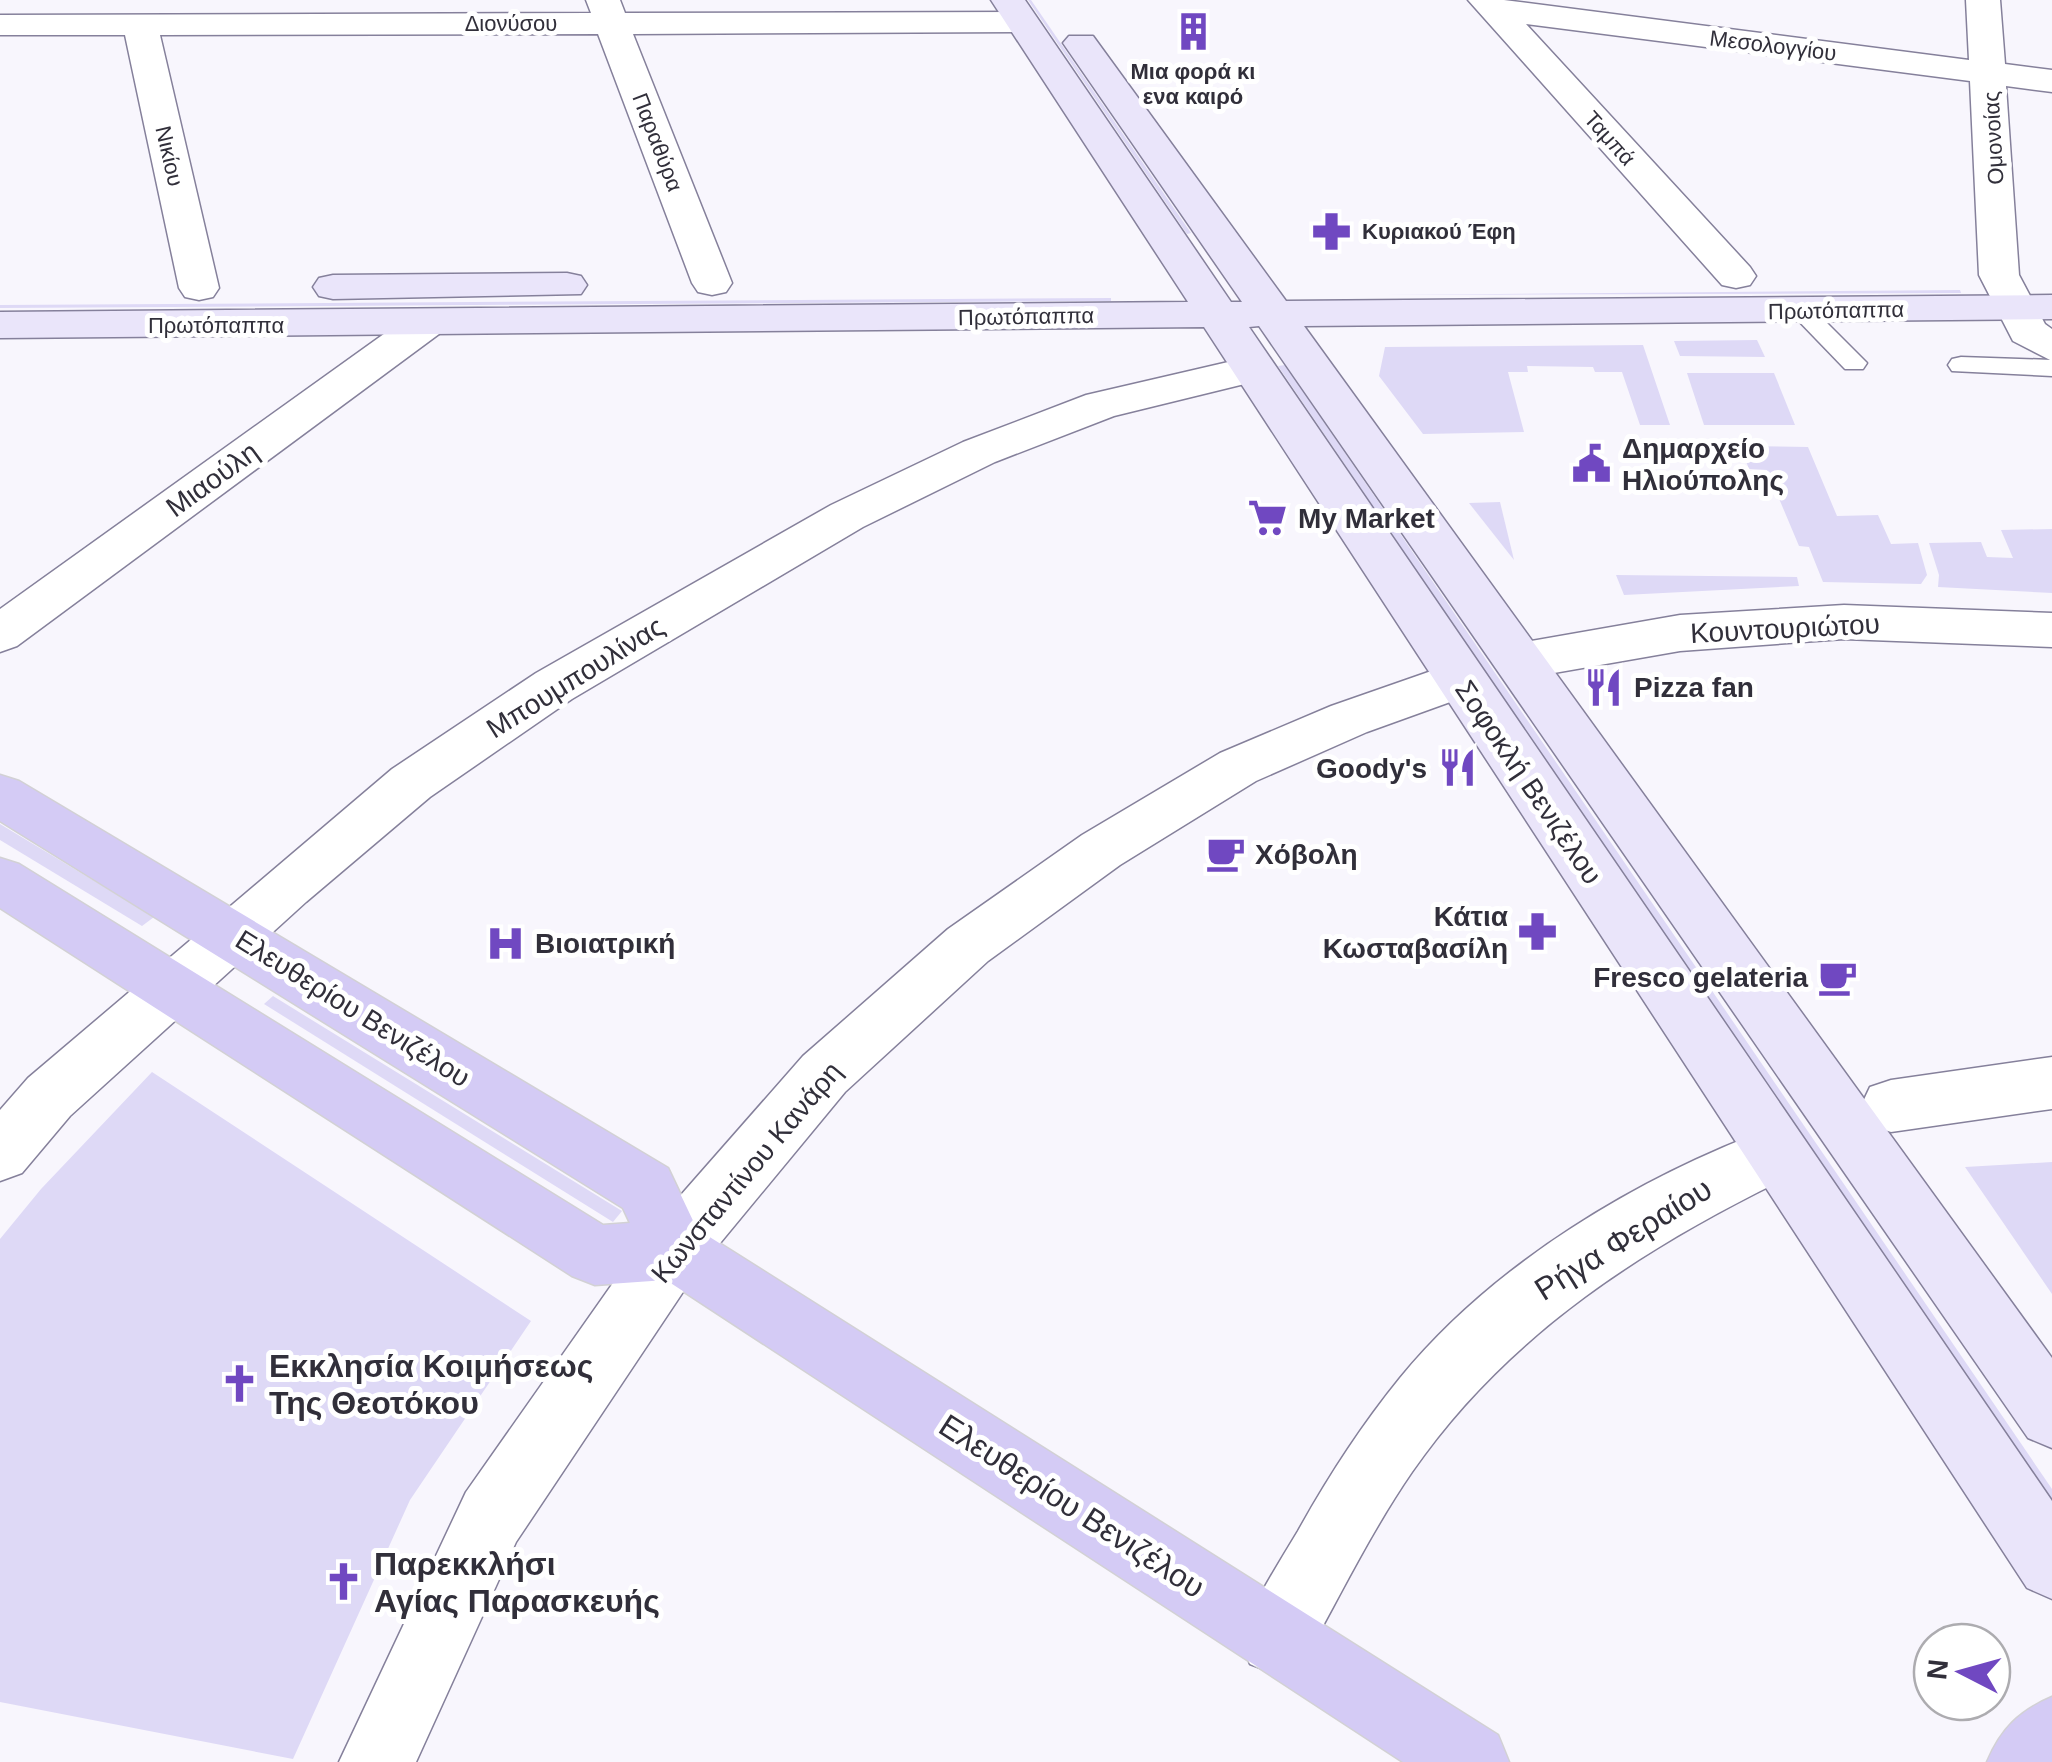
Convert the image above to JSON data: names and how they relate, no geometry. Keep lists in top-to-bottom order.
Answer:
{
  "streets": {
    "main road": ["Ελευθερίου Βενιζέλου"],
    "street": [
      "Διονύσου",
      "Μεσολογγίου",
      "Ταμπά",
      "Ομονοίας",
      "Παραθύρα",
      "Νικίου",
      "Πρωτόπαππα",
      "Μιαούλη",
      "Κουντουριώτου",
      "Μπουμπουλίνας",
      "Σοφοκλή Βενιζέλου",
      "Κωνσταντίνου Κανάρη",
      "Ρήγα Φεραίου"
    ]
  },
  "crossings": [
    ["Διονύσου", "Παραθύρα"],
    ["Διονύσου", "Νικίου"],
    ["Διονύσου", "Σοφοκλή Βενιζέλου"],
    ["Μεσολογγίου", "Ταμπά"],
    ["Μεσολογγίου", "Ομονοίας"],
    ["Ταμπά", "Πρωτόπαππα"],
    ["Ομονοίας", "Πρωτόπαππα"],
    ["Παραθύρα", "Πρωτόπαππα"],
    ["Νικίου", "Πρωτόπαππα"],
    ["Πρωτόπαππα", "Μιαούλη"],
    ["Πρωτόπαππα", "Σοφοκλή Βενιζέλου"],
    ["Μπουμπουλίνας", "Σοφοκλή Βενιζέλου"],
    ["Μπουμπουλίνας", "Ελευθερίου Βενιζέλου"],
    ["Σοφοκλή Βενιζέλου", "Κωνσταντίνου Κανάρη"],
    ["Σοφοκλή Βενιζέλου", "Ρήγα Φεραίου"],
    ["Ελευθερίου Βενιζέλου", "Κωνσταντίνου Κανάρη"],
    ["Ελευθερίου Βενιζέλου", "Ρήγα Φεραίου"]
  ],
  "places": {
    "building": ["Μια φορά κι ενα καιρό"],
    "pharmacy": ["Κυριακού Έφη", "Κάτια Κωσταβασίλη"],
    "public building": ["Δημαρχείο Ηλιούπολης"],
    "supermarket": ["My Market"],
    "restaurant": ["Pizza fan", "Goody's"],
    "cafe": ["Χόβολη", "Fresco gelateria"],
    "hospital": ["Βιοιατρική"],
    "church": ["Εκκλησία Κοιμήσεως Της Θεοτόκου", "Παρεκκλήσι Αγίας Παρασκευής"]
  },
  "north": "left"
}
